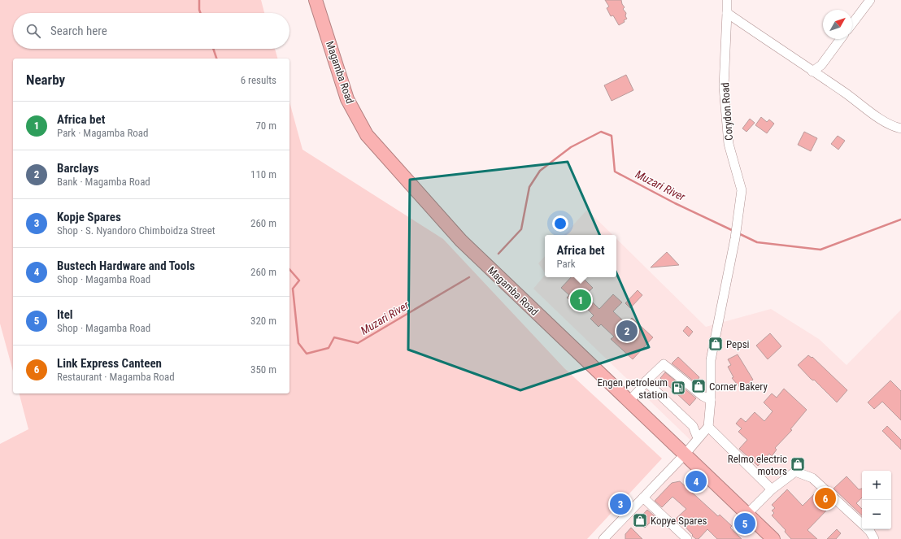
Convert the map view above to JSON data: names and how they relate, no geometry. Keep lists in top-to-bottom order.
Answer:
{
  "streets": {
    "highway": ["Magamba Road"],
    "street": ["Corydon Road"]
  },
  "water": ["Muzari River"],
  "places": {
    "shop": [
      "Pepsi",
      "Corner Bakery",
      "Relmo electric motors",
      "Kopye Spares"
    ],
    "fuel station": ["Engen petroleum station"]
  },
  "north": "top right",
  "page": {
    "search": "Search here",
    "heading": ["Nearby", "6 results"],
    "list": [
      {
        "mark": "1",
        "name": "Africa bet",
        "note": "Park · Magamba Road",
        "value": "70 m"
      },
      {
        "mark": "2",
        "name": "Barclays",
        "note": "Bank · Magamba Road",
        "value": "110 m"
      },
      {
        "mark": "3",
        "name": "Kopje Spares",
        "note": "Shop · S. Nyandoro Chimboidza Street",
        "value": "260 m"
      },
      {
        "mark": "4",
        "name": "Bustech Hardware and Tools",
        "note": "Shop · Magamba Road",
        "value": "260 m"
      },
      {
        "mark": "5",
        "name": "Itel",
        "note": "Shop · Magamba Road",
        "value": "320 m"
      },
      {
        "mark": "6",
        "name": "Link Express Canteen",
        "note": "Restaurant · Magamba Road",
        "value": "350 m"
      }
    ],
    "popup": ["Africa bet", "Park"],
    "pins": [
      "1",
      "2",
      "4",
      "6",
      "3",
      "5"
    ],
    "map_buttons": ["+", "−"]
  }
}
